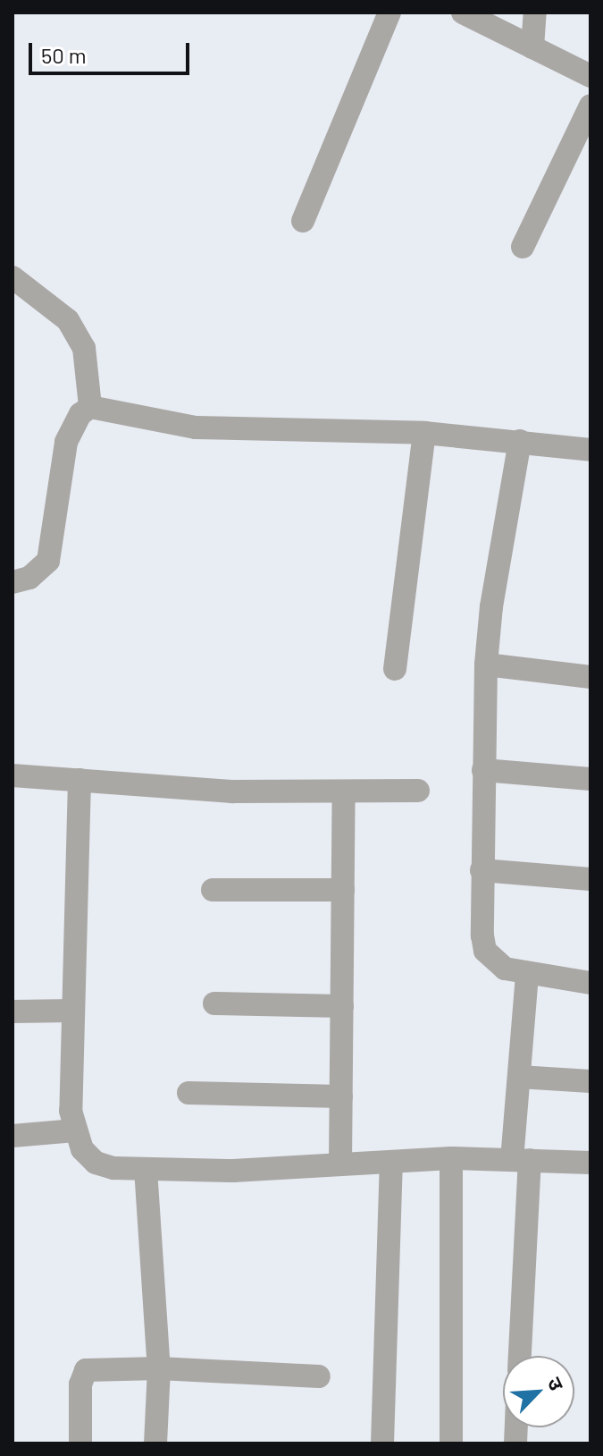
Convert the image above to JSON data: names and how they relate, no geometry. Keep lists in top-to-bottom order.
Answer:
{
  "scale_bar": "50 m",
  "north": "top right"
}
